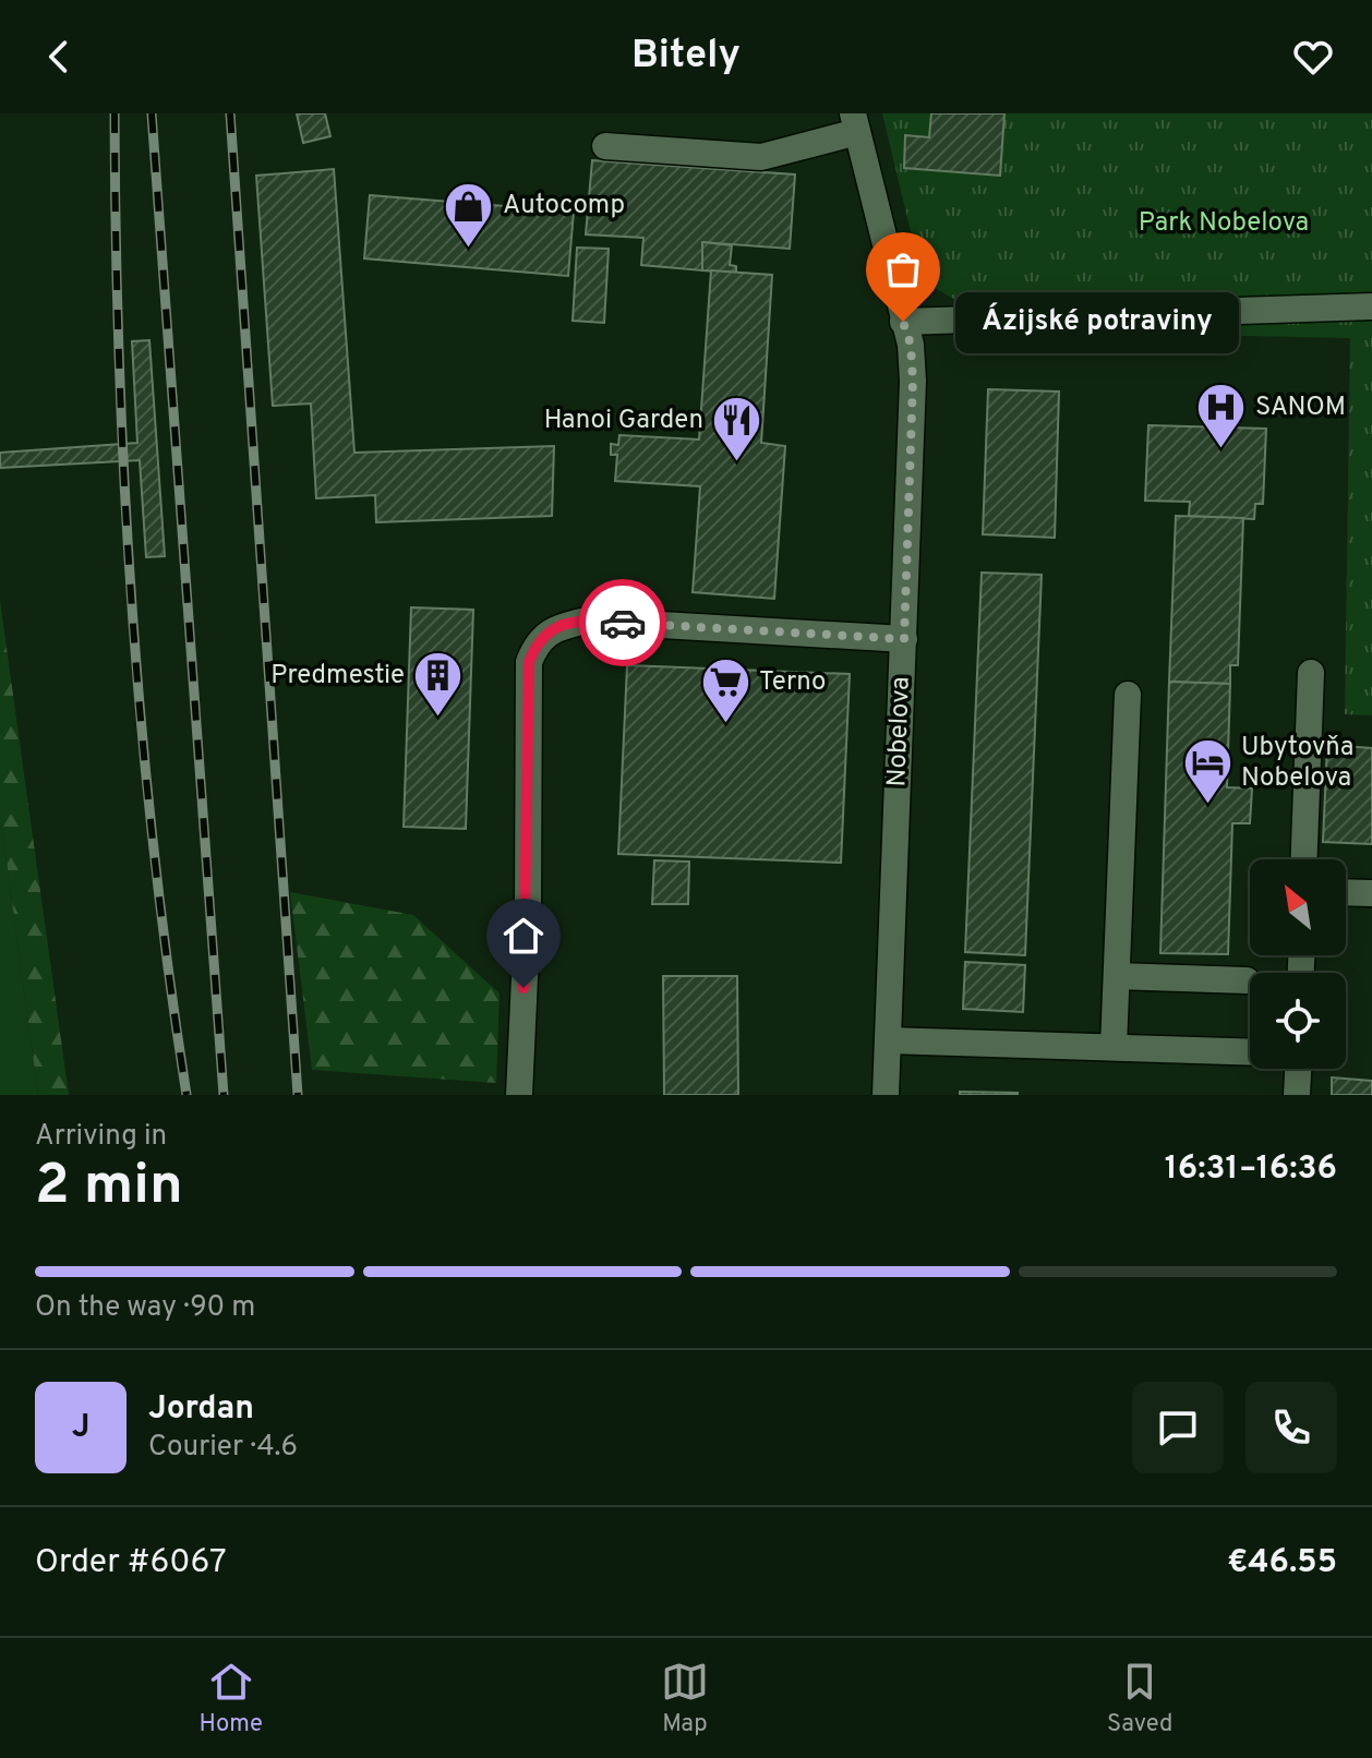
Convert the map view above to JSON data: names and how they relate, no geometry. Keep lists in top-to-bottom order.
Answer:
{
  "streets": {
    "street": ["Nobelova"]
  },
  "parks": ["Park Nobelova"],
  "places": {
    "shop": ["Autocomp"],
    "other": ["Ázijské potraviny"],
    "hospital": ["SANOM"],
    "restaurant": ["Hanoi Garden"],
    "building": ["Predmestie"],
    "supermarket": ["Terno"],
    "hotel": ["Ubytovňa Nobelova"]
  },
  "north": "top left",
  "page": {
    "header": "Bitely",
    "bubble": "Ázijské potraviny",
    "heading": ["2 min", "Arriving in", "16:31–16:36"],
    "panel": [
      "Jordan",
      "Courier · 4.6",
      "Order #6067",
      "€46.55"
    ],
    "bar": "On the way · 90 m",
    "round": "J",
    "tabs": ["Home", "Map", "Saved"]
  }
}
